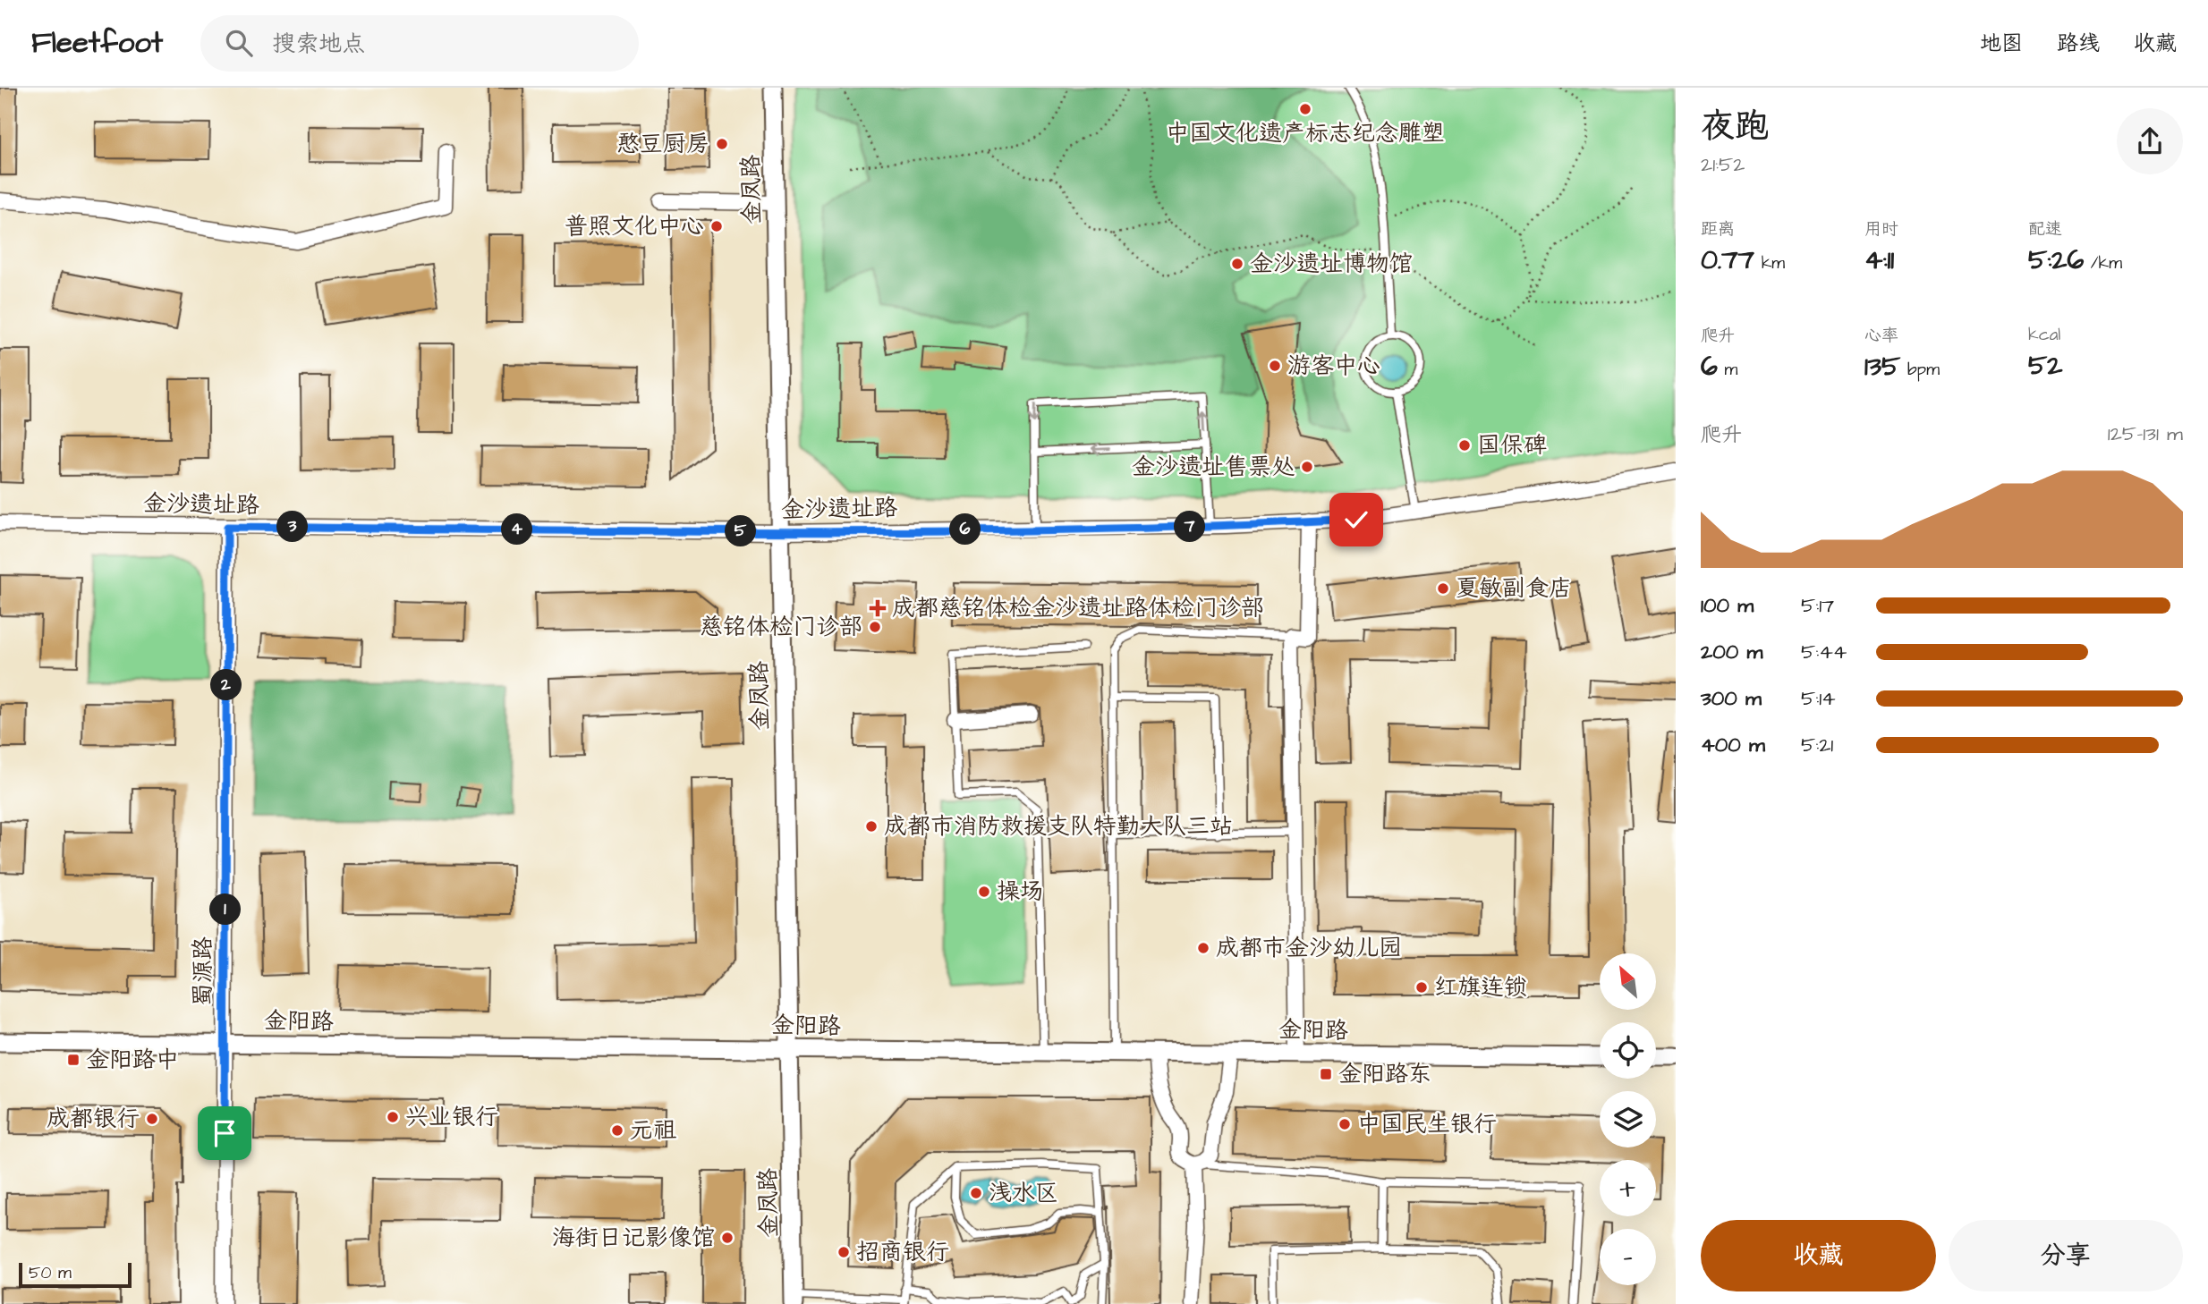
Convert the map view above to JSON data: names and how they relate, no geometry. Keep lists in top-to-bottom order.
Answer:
{
  "streets": {
    "street": [
      "金凤路",
      "金沙遗址路",
      "蜀源路",
      "金阳路"
    ]
  },
  "crossings": [
    ["金凤路", "金沙遗址路"],
    ["金凤路", "金阳路"],
    ["金沙遗址路", "蜀源路"],
    ["蜀源路", "金阳路"]
  ],
  "places": {
    "other": [
      "中国文化遗产标志纪念雕塑",
      "憨豆厨房",
      "普照文化中心",
      "金沙遗址博物馆",
      "游客中心",
      "国保碑",
      "金沙遗址售票处",
      "夏敏副食店",
      "慈铭体检门诊部",
      "成都市消防救援支队特勤大队三站",
      "操场",
      "成都市金沙幼儿园",
      "红旗连锁",
      "兴业银行",
      "成都银行",
      "中国民生银行",
      "元祖",
      "浅水区",
      "海街日记影像馆",
      "招商银行"
    ],
    "health": ["成都慈铭体检金沙遗址路体检门诊部"],
    "transit": ["金阳路中", "金阳路东"]
  },
  "scale_bar": "50 m",
  "north": "top left",
  "page": {
    "header": "Fleetfoot",
    "search": "搜索地点",
    "nav": ["地图", "路线", "收藏"],
    "heading": ["夜跑", "21:52"],
    "stats": [
      ["距离", "0.77 km"],
      ["用时", "4:11"],
      ["配速", "5:26 /km"],
      ["爬升", "6 m"],
      ["心率", "135 bpm"],
      ["kcal", "52"]
    ],
    "chart": ["爬升", "125–131 m"],
    "pins": [
      "3",
      "7",
      "4",
      "6",
      "5",
      "2",
      "1"
    ],
    "list": [
      {
        "name": "100 m",
        "note": "5:17"
      },
      {
        "name": "200 m",
        "note": "5:44"
      },
      {
        "name": "300 m",
        "note": "5:14"
      },
      {
        "name": "400 m",
        "note": "5:21"
      }
    ],
    "map_buttons": ["+", "−"],
    "buttons": ["收藏", "分享"],
    "scale": "50 m"
  }
}
